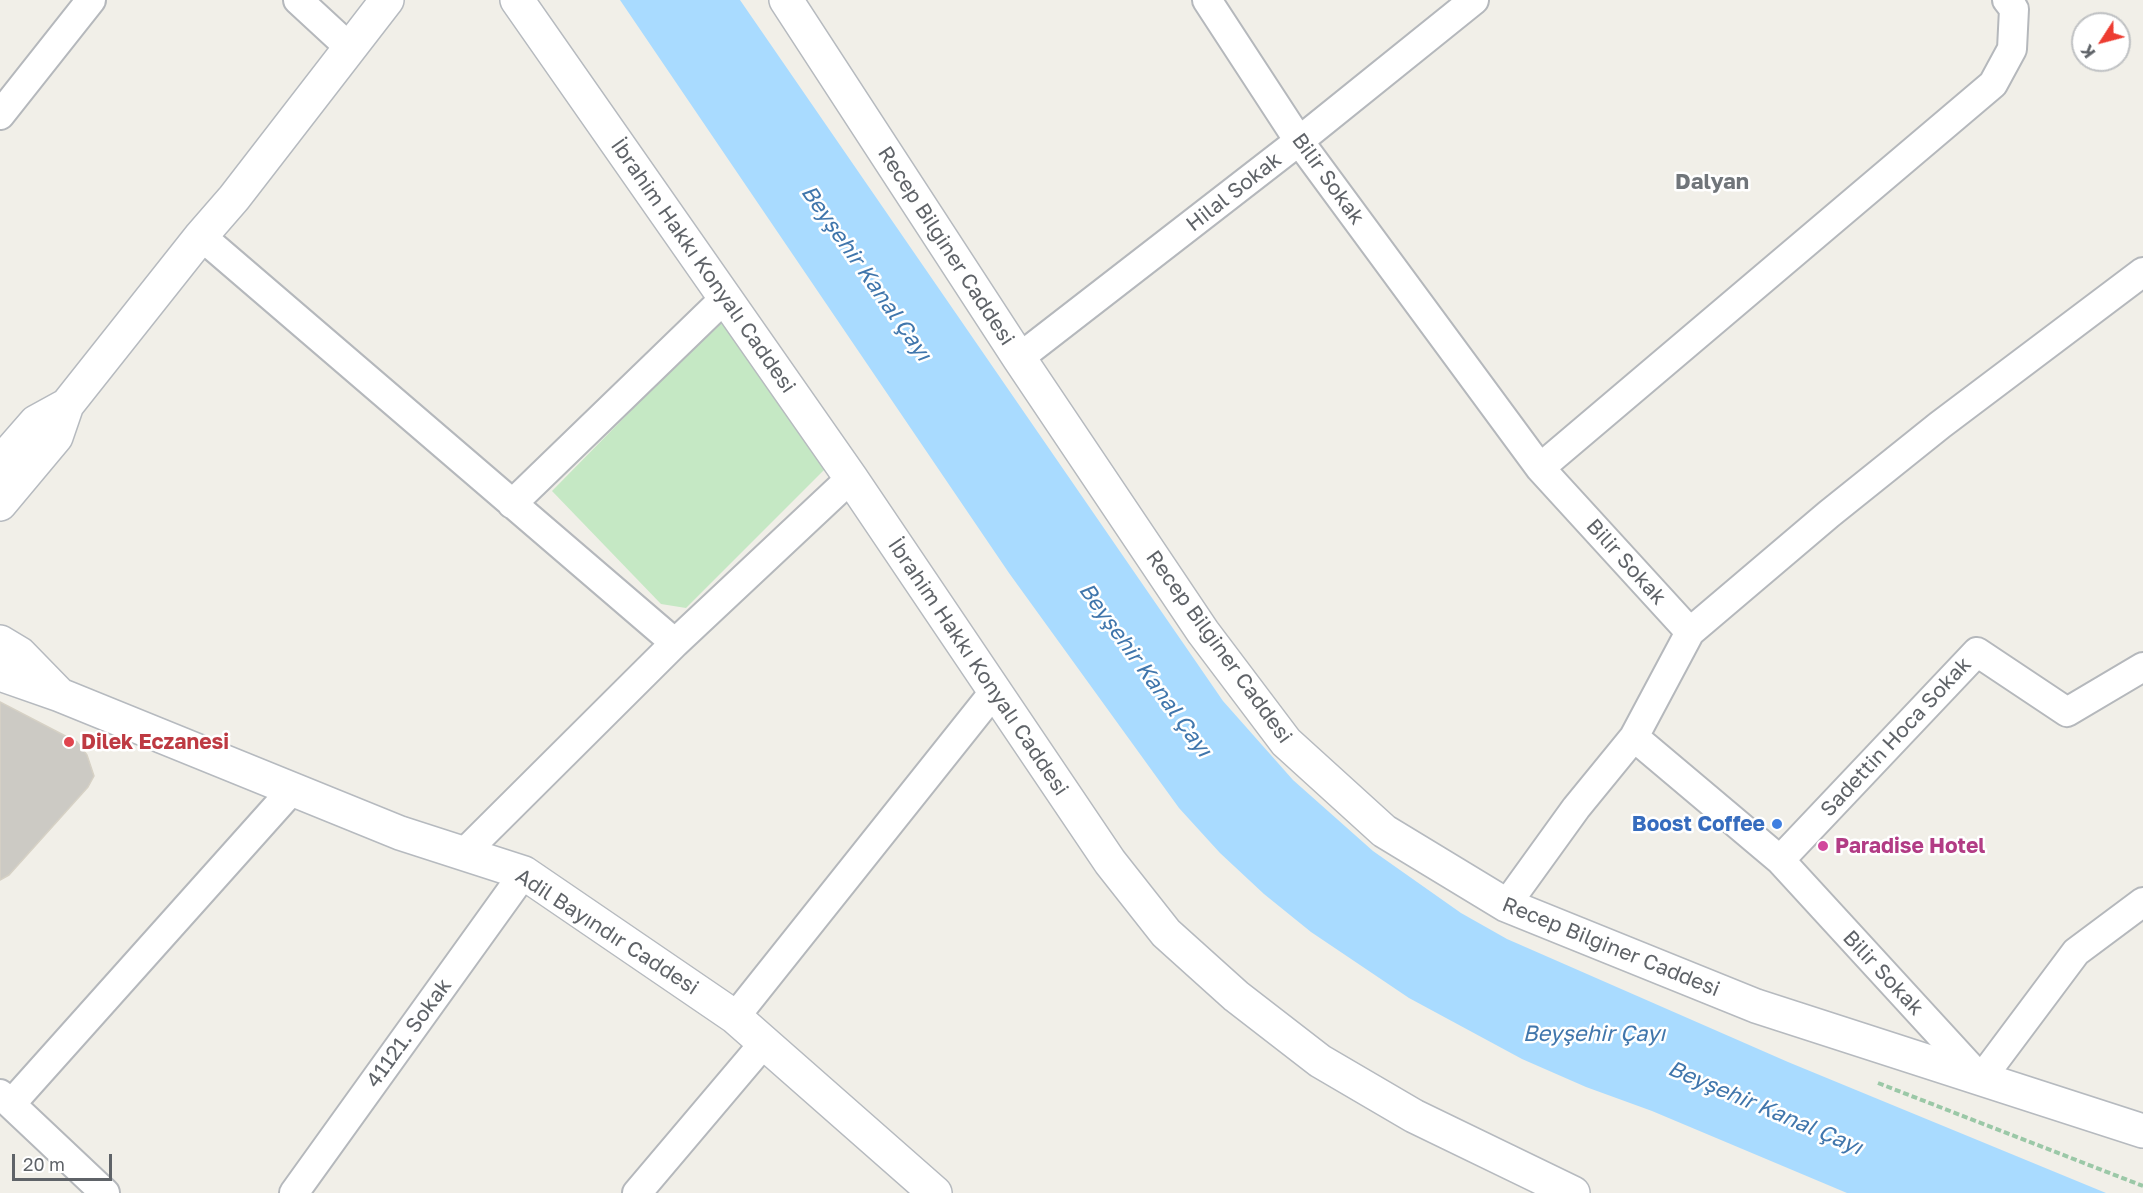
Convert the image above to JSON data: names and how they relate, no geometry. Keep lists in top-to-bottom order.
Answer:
{
  "streets": {
    "street": [
      "Bilir Sokak",
      "Hilal Sokak",
      "Recep Bilginer Caddesi",
      "İbrahim Hakkı Konyalı Caddesi",
      "Sadettin Hoca Sokak",
      "Adil Bayındır Caddesi",
      "41121. Sokak"
    ]
  },
  "crossings": [
    ["Bilir Sokak", "Hilal Sokak"],
    ["Bilir Sokak", "Recep Bilginer Caddesi"],
    ["Bilir Sokak", "Sadettin Hoca Sokak"],
    ["Hilal Sokak", "Recep Bilginer Caddesi"],
    ["Adil Bayındır Caddesi", "41121. Sokak"]
  ],
  "districts": ["Dalyan"],
  "water": ["Beyşehir Kanal Çayı", "Beyşehir Çayı"],
  "places": ["Dilek Eczanesi", "Boost Coffee", "Paradise Hotel"],
  "scale_bar": "20 m",
  "north": "bottom left"
}
